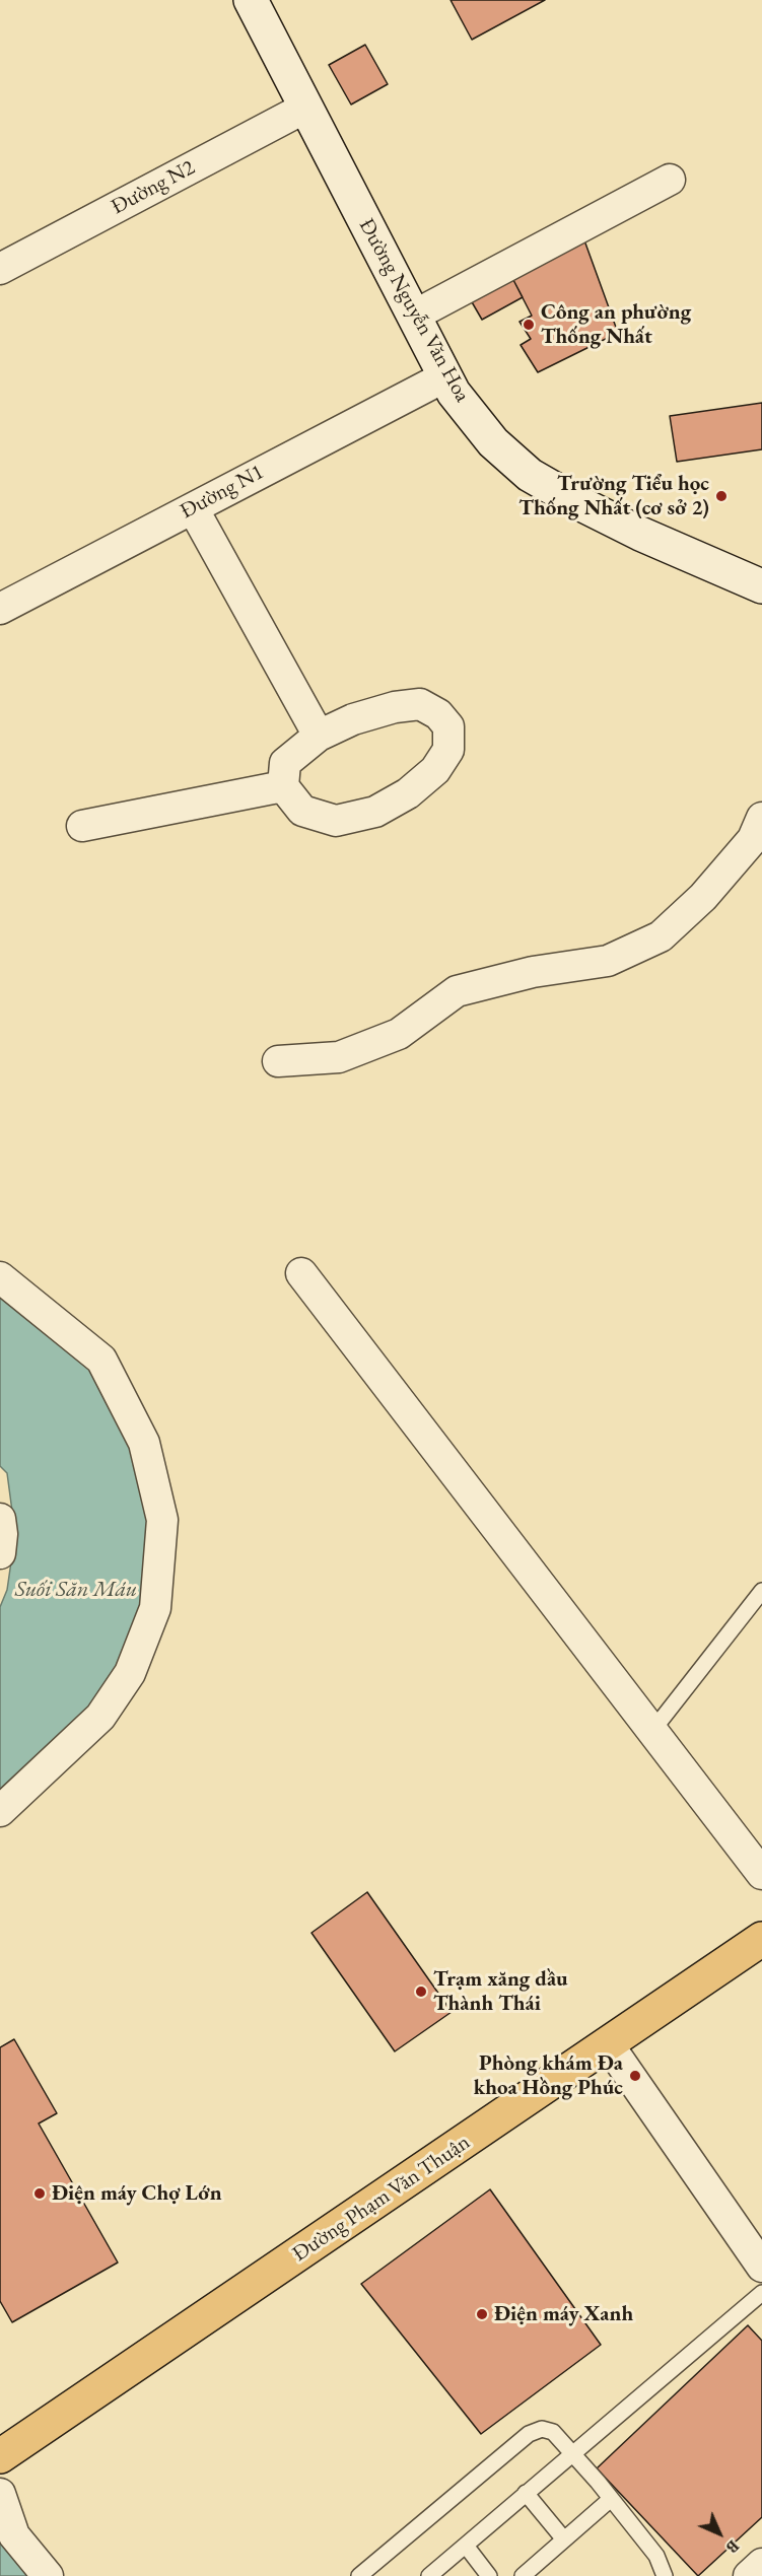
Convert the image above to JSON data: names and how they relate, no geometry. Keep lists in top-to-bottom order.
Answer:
{
  "streets": {
    "main road": ["Đường Phạm Văn Thuận"],
    "street": ["Đường N2", "Đường Nguyễn Văn Hoa", "Đường N1"]
  },
  "crossings": [
    ["Đường N2", "Đường Nguyễn Văn Hoa"],
    ["Đường Nguyễn Văn Hoa", "Đường N1"]
  ],
  "water": ["Suối Săn Máu"],
  "places": [
    "Công an phường Thống Nhất",
    "Trường Tiểu học Thống Nhất (cơ sở 2)",
    "Trạm xăng dầu Thành Thái",
    "Phòng khám Đa khoa Hồng Phúc",
    "Điện máy Chợ Lớn",
    "Điện máy Xanh"
  ],
  "north": "bottom right"
}
